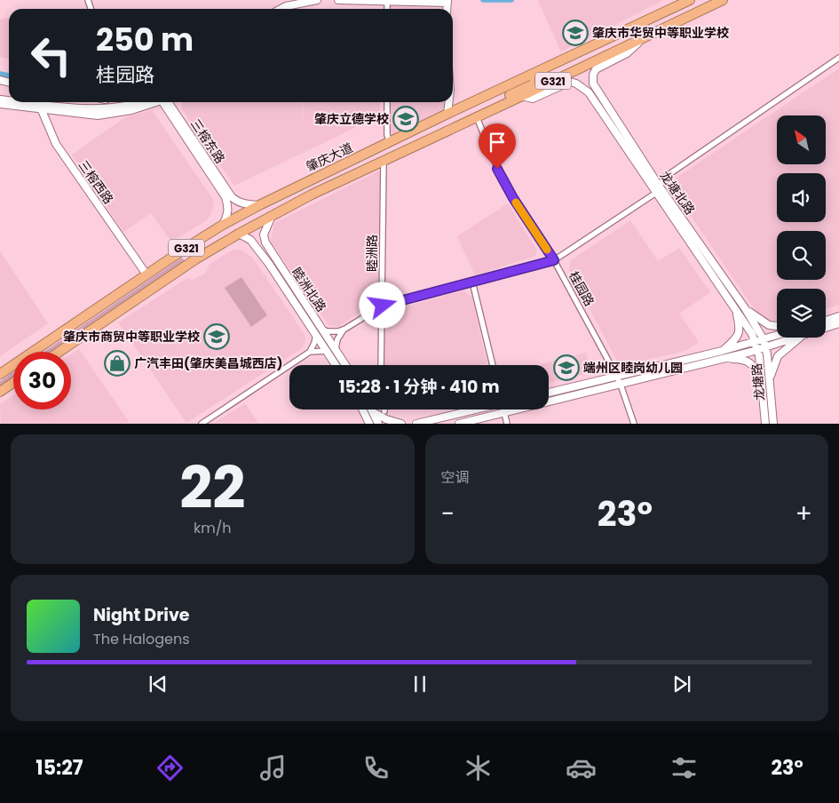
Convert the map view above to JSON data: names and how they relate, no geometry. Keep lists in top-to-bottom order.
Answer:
{
  "streets": {
    "highway": ["G321", "肇庆大道"],
    "street": [
      "三榕东路",
      "三榕西路",
      "龙塘北路",
      "睦洲路",
      "桂园路",
      "睦洲北路",
      "龙塘路"
    ]
  },
  "crossings": [
    ["G321", "龙塘北路"],
    ["G321", "睦洲路"],
    ["G321", "桂园路"],
    ["G321", "睦洲北路"],
    ["肇庆大道", "三榕西路"],
    ["龙塘北路", "龙塘路"]
  ],
  "places": {
    "school or university": [
      "肇庆市华贸中等职业学校",
      "肇庆立德学校",
      "肇庆市商贸中等职业学校",
      "端州区睦岗幼儿园"
    ],
    "shop": ["广汽丰田(肇庆美昌城西店)"]
  },
  "north": "top left",
  "page": {
    "turn": ["250 m", "桂园路"],
    "limit": "30",
    "trip": "15:28 · 1 分钟 · 410 m",
    "tile": [
      ["22", "km/h"],
      "空调"
    ],
    "heat": ["−", "23°", "+"],
    "song": ["Night Drive", "The Halogens"],
    "tabs": ["15:27", "23°"]
  }
}
